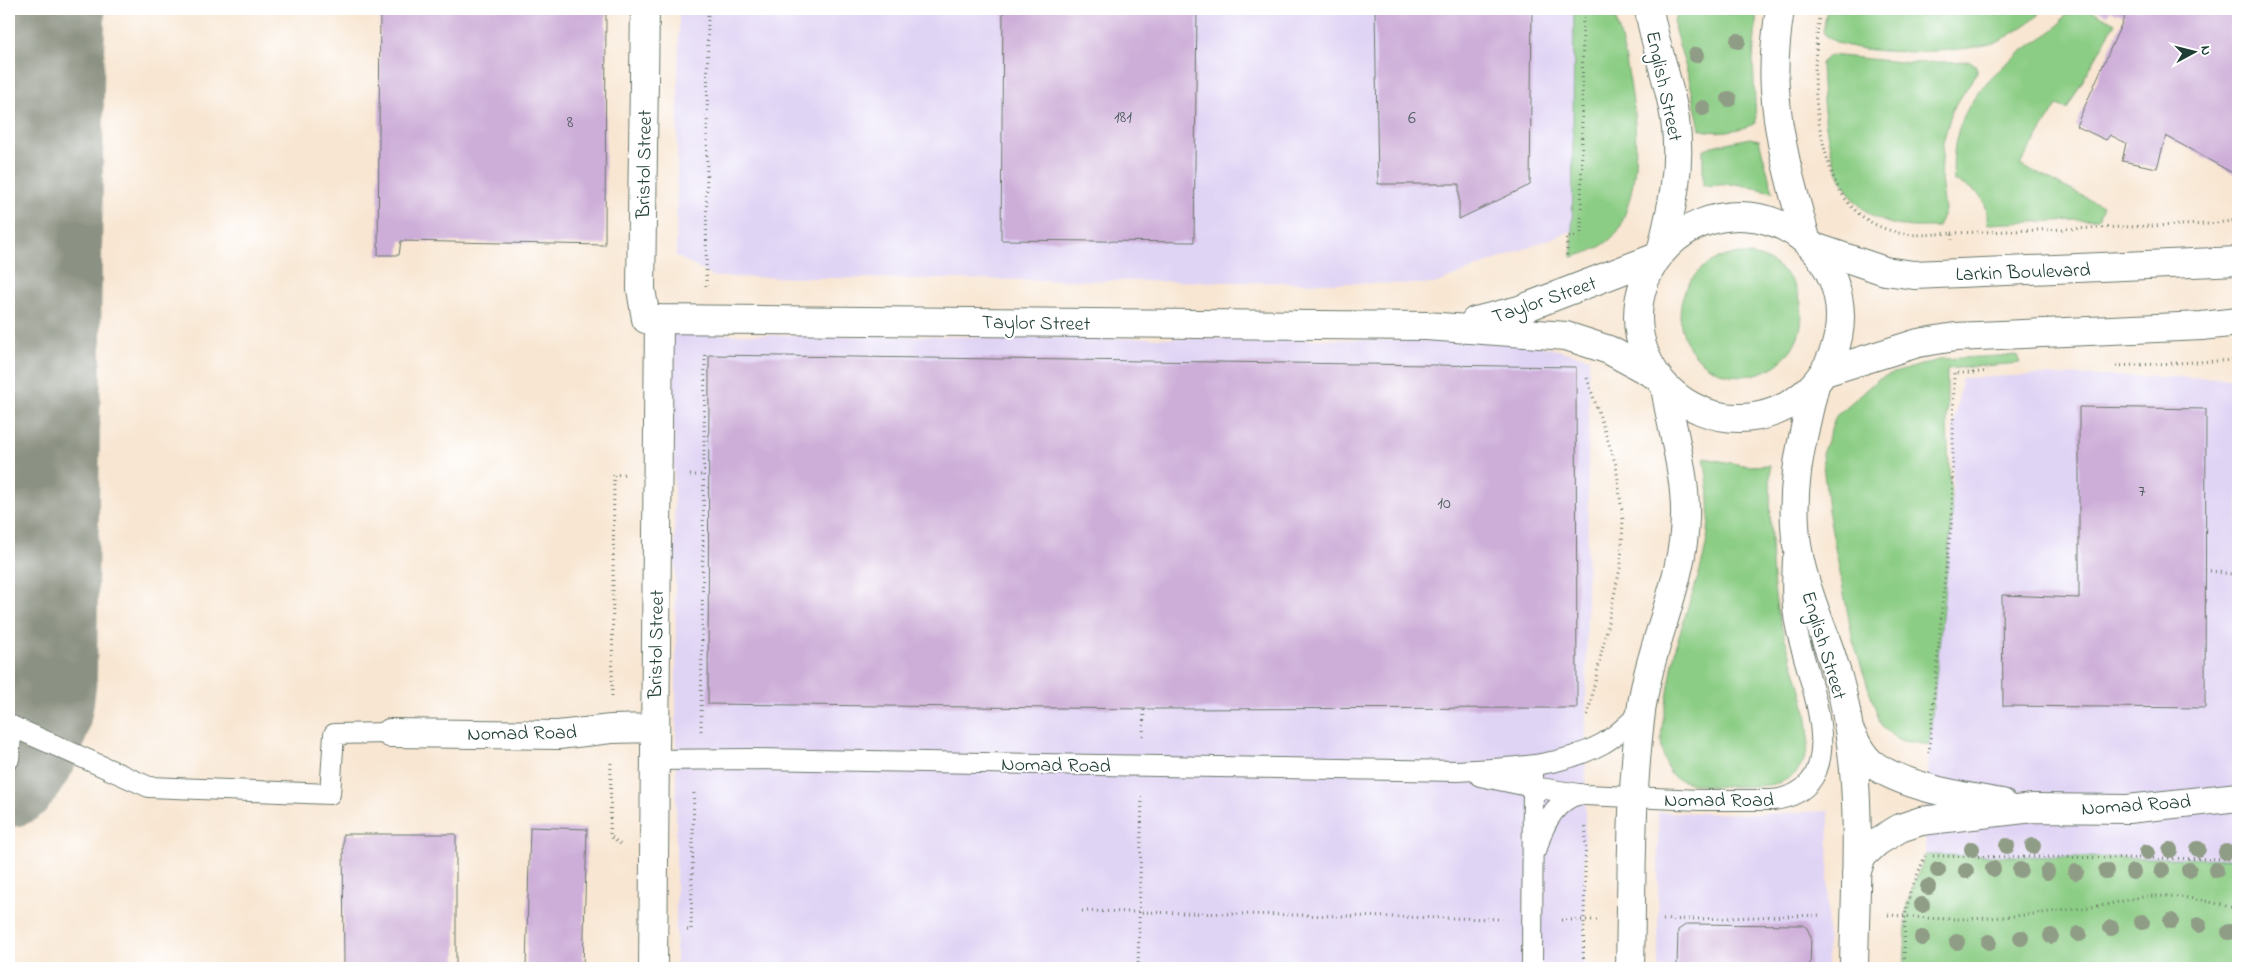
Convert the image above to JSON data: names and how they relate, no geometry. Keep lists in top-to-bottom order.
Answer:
{
  "streets": {
    "street": [
      "English Street",
      "Bristol Street",
      "Larkin Boulevard",
      "Taylor Street",
      "Nomad Road"
    ]
  },
  "crossings": [
    ["English Street", "Larkin Boulevard"],
    ["English Street", "Taylor Street"],
    ["English Street", "Nomad Road"],
    ["Bristol Street", "Taylor Street"],
    ["Bristol Street", "Nomad Road"]
  ],
  "house_numbers": [
    "181",
    "6",
    "8",
    "7",
    "10"
  ],
  "north": "right"
}
